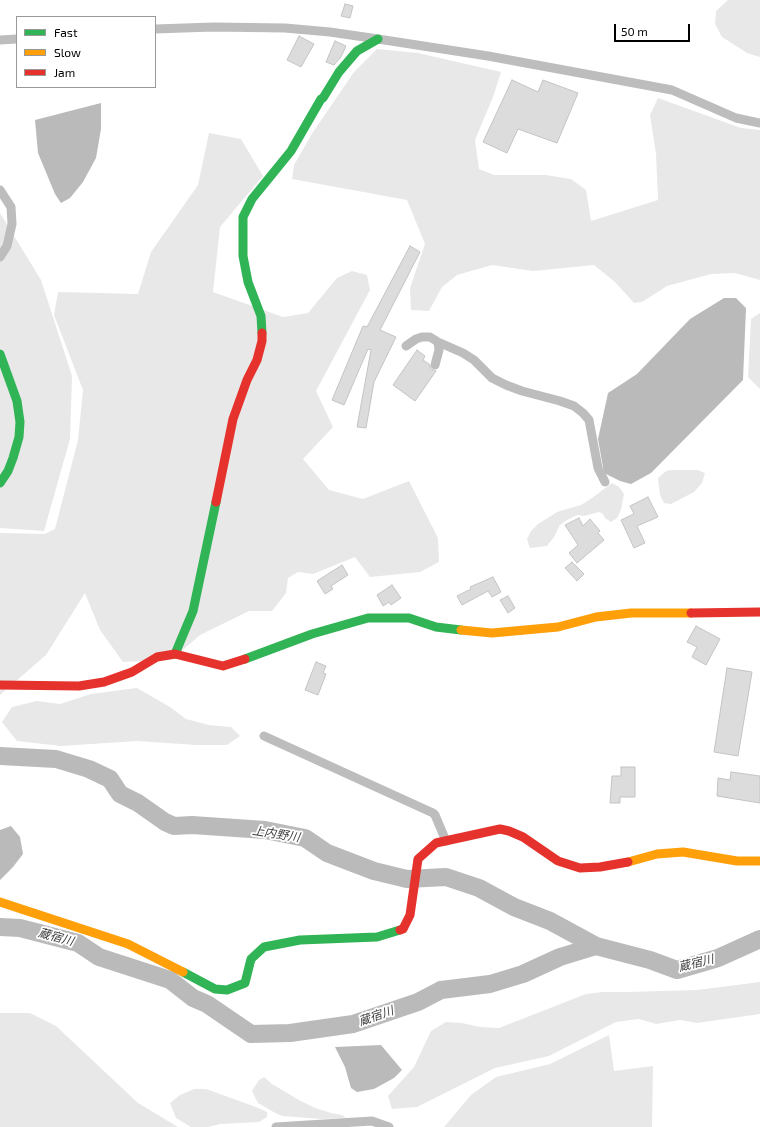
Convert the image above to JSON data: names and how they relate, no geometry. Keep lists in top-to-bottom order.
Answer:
{
  "water": ["上内野川", "蔵宿川"],
  "legend": ["Fast", "Slow", "Jam"],
  "scale_bar": "50 m"
}
